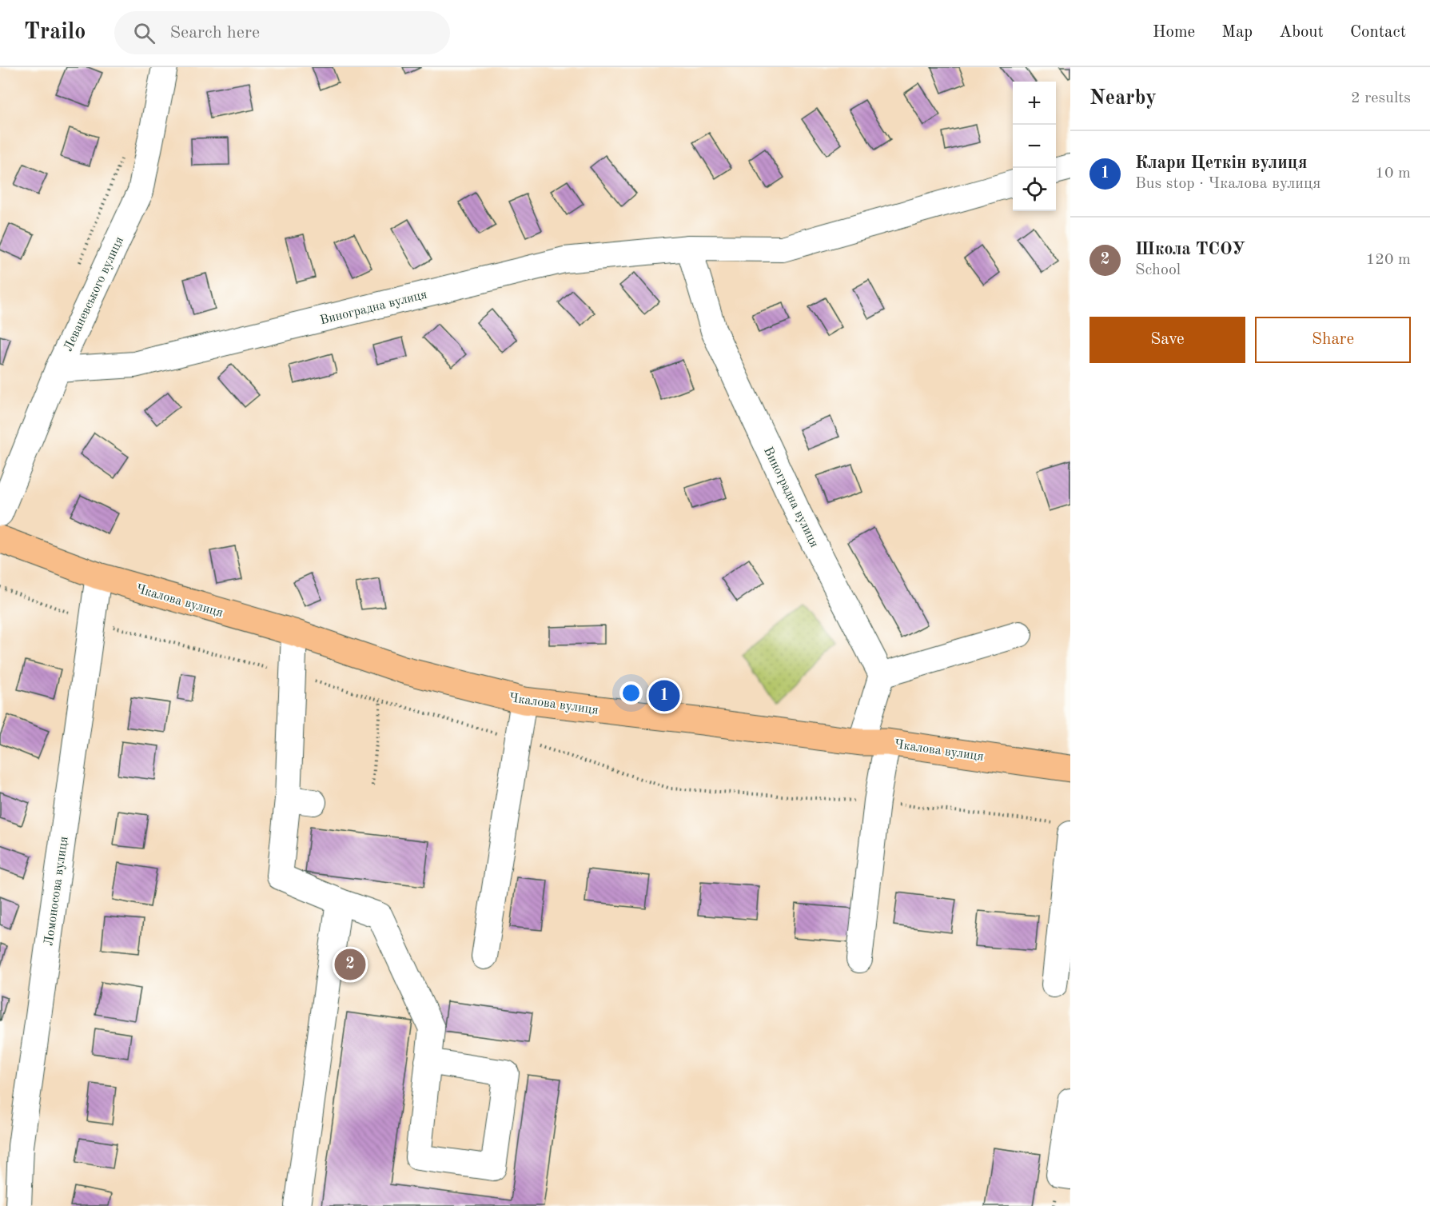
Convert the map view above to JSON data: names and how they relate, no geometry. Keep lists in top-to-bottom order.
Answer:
{
  "streets": {
    "main road": ["Чкалова вулиця"],
    "street": ["Леваневського вулиця", "Виноградна вулиця", "Ломоносова вулиця"]
  },
  "crossings": [
    ["Леваневського вулиця", "Виноградна вулиця"],
    ["Чкалова вулиця", "Ломоносова вулиця"]
  ],
  "page": {
    "header": "Trailo",
    "search": "Search here",
    "nav": [
      "Home",
      "Map",
      "About",
      "Contact"
    ],
    "heading": ["Nearby", "2 results"],
    "map_buttons": ["+", "−"],
    "list": [
      {
        "mark": "1",
        "name": "Клари Цеткін вулиця",
        "note": "Bus stop · Чкалова вулиця",
        "value": "10 m"
      },
      {
        "mark": "2",
        "name": "Школа ТСОУ",
        "note": "School",
        "value": "120 m"
      }
    ],
    "buttons": ["Save", "Share"],
    "pins": ["1", "2"]
  }
}
